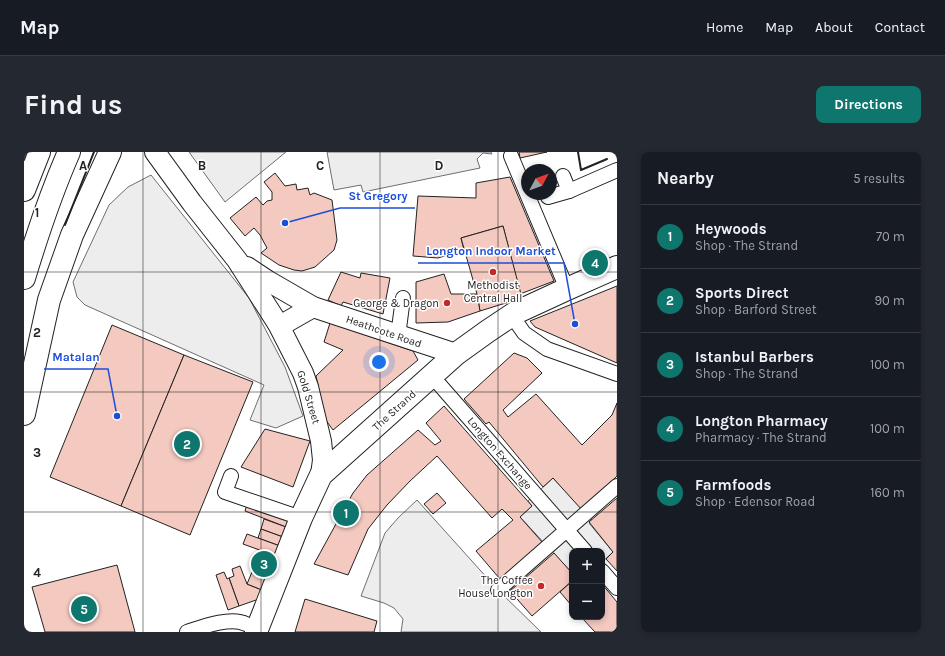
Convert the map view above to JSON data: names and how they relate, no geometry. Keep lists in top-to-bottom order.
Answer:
{
  "streets": {
    "main road": ["The Strand"],
    "street": ["Heathcote Road", "Gold Street", "Longton Exchange"]
  },
  "crossings": [
    ["Heathcote Road", "Gold Street"],
    ["Heathcote Road", "The Strand"],
    ["Gold Street", "The Strand"],
    ["The Strand", "Longton Exchange"]
  ],
  "places": [
    "St Gregory",
    "Methodist Central Hall",
    "George & Dragon",
    "Longton Indoor Market",
    "Matalan",
    "The Coffee House Longton"
  ],
  "north": "top right",
  "page": {
    "header": "Map",
    "nav": [
      "Home",
      "Map",
      "About",
      "Contact"
    ],
    "buttons": "Directions",
    "title": "Find us",
    "heading": ["Nearby", "5 results"],
    "list": [
      {
        "mark": "1",
        "name": "Heywoods",
        "note": "Shop · The Strand",
        "value": "70 m"
      },
      {
        "mark": "2",
        "name": "Sports Direct",
        "note": "Shop · Barford Street",
        "value": "90 m"
      },
      {
        "mark": "3",
        "name": "Istanbul Barbers",
        "note": "Shop · The Strand",
        "value": "100 m"
      },
      {
        "mark": "4",
        "name": "Longton Pharmacy",
        "note": "Pharmacy · The Strand",
        "value": "100 m"
      },
      {
        "mark": "5",
        "name": "Farmfoods",
        "note": "Shop · Edensor Road",
        "value": "160 m"
      }
    ],
    "pins": [
      "4",
      "2",
      "1",
      "3",
      "5"
    ],
    "map_buttons": ["+", "−"]
  },
  "grid": {
    "columns": [
      "A",
      "B",
      "C",
      "D"
    ],
    "rows": [
      "1",
      "2",
      "3",
      "4"
    ]
  }
}
